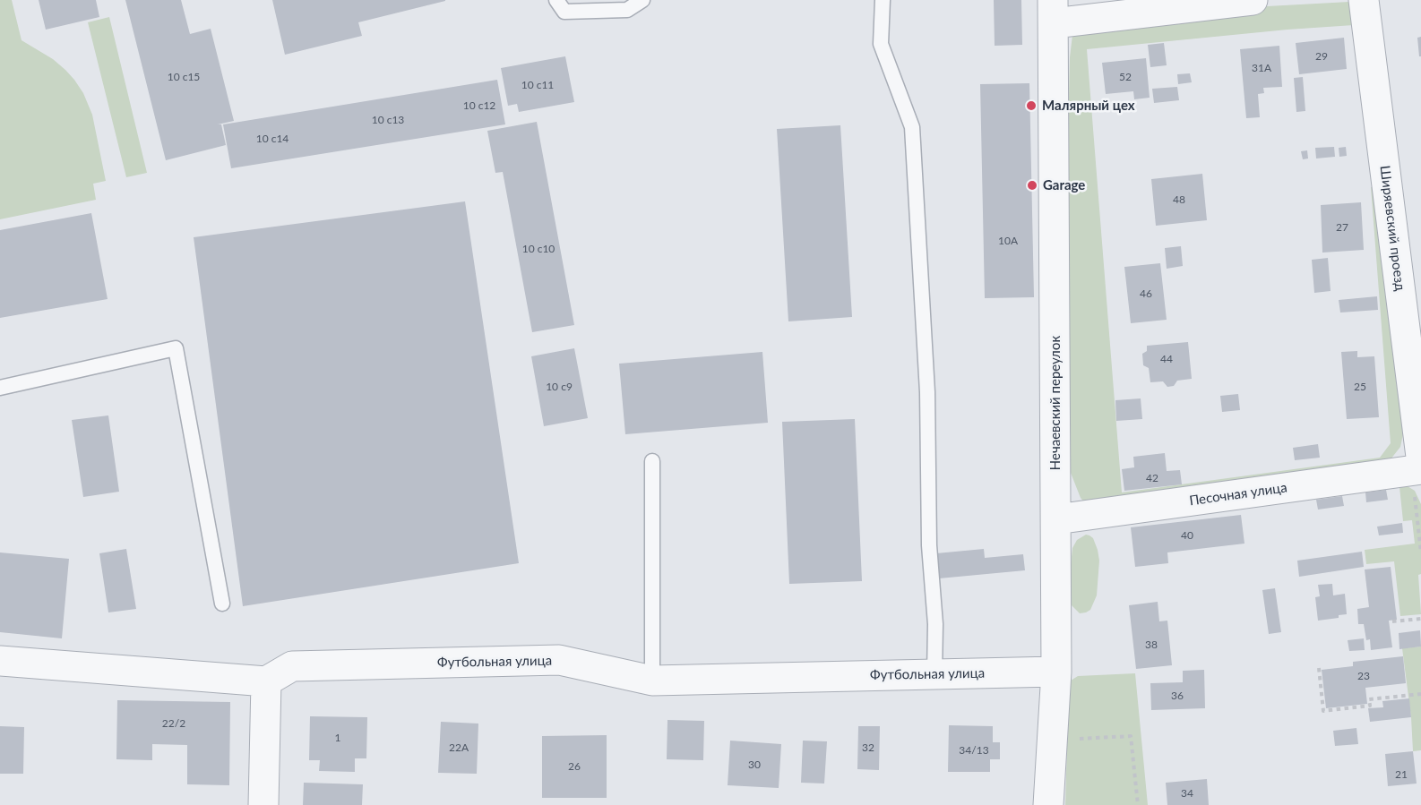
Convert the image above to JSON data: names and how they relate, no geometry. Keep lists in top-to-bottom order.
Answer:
{
  "streets": {
    "street": [
      "Ширяевский проезд",
      "Нечаевский переулок",
      "Песочная улица",
      "Футбольная улица"
    ]
  },
  "crossings": [
    ["Ширяевский проезд", "Песочная улица"],
    ["Нечаевский переулок", "Песочная улица"],
    ["Нечаевский переулок", "Футбольная улица"]
  ],
  "places": ["Малярный цех", "Garage"],
  "house_numbers": [
    "29",
    "31А",
    "10 с15",
    "52",
    "10 с11",
    "10 с12",
    "10 с13",
    "10 с14",
    "48",
    "27",
    "10А",
    "10 с10",
    "46",
    "44",
    "10 с9",
    "25",
    "42",
    "40",
    "38",
    "23",
    "36",
    "22/2",
    "1",
    "22А",
    "32",
    "34/13",
    "30",
    "26",
    "21",
    "34"
  ]
}
